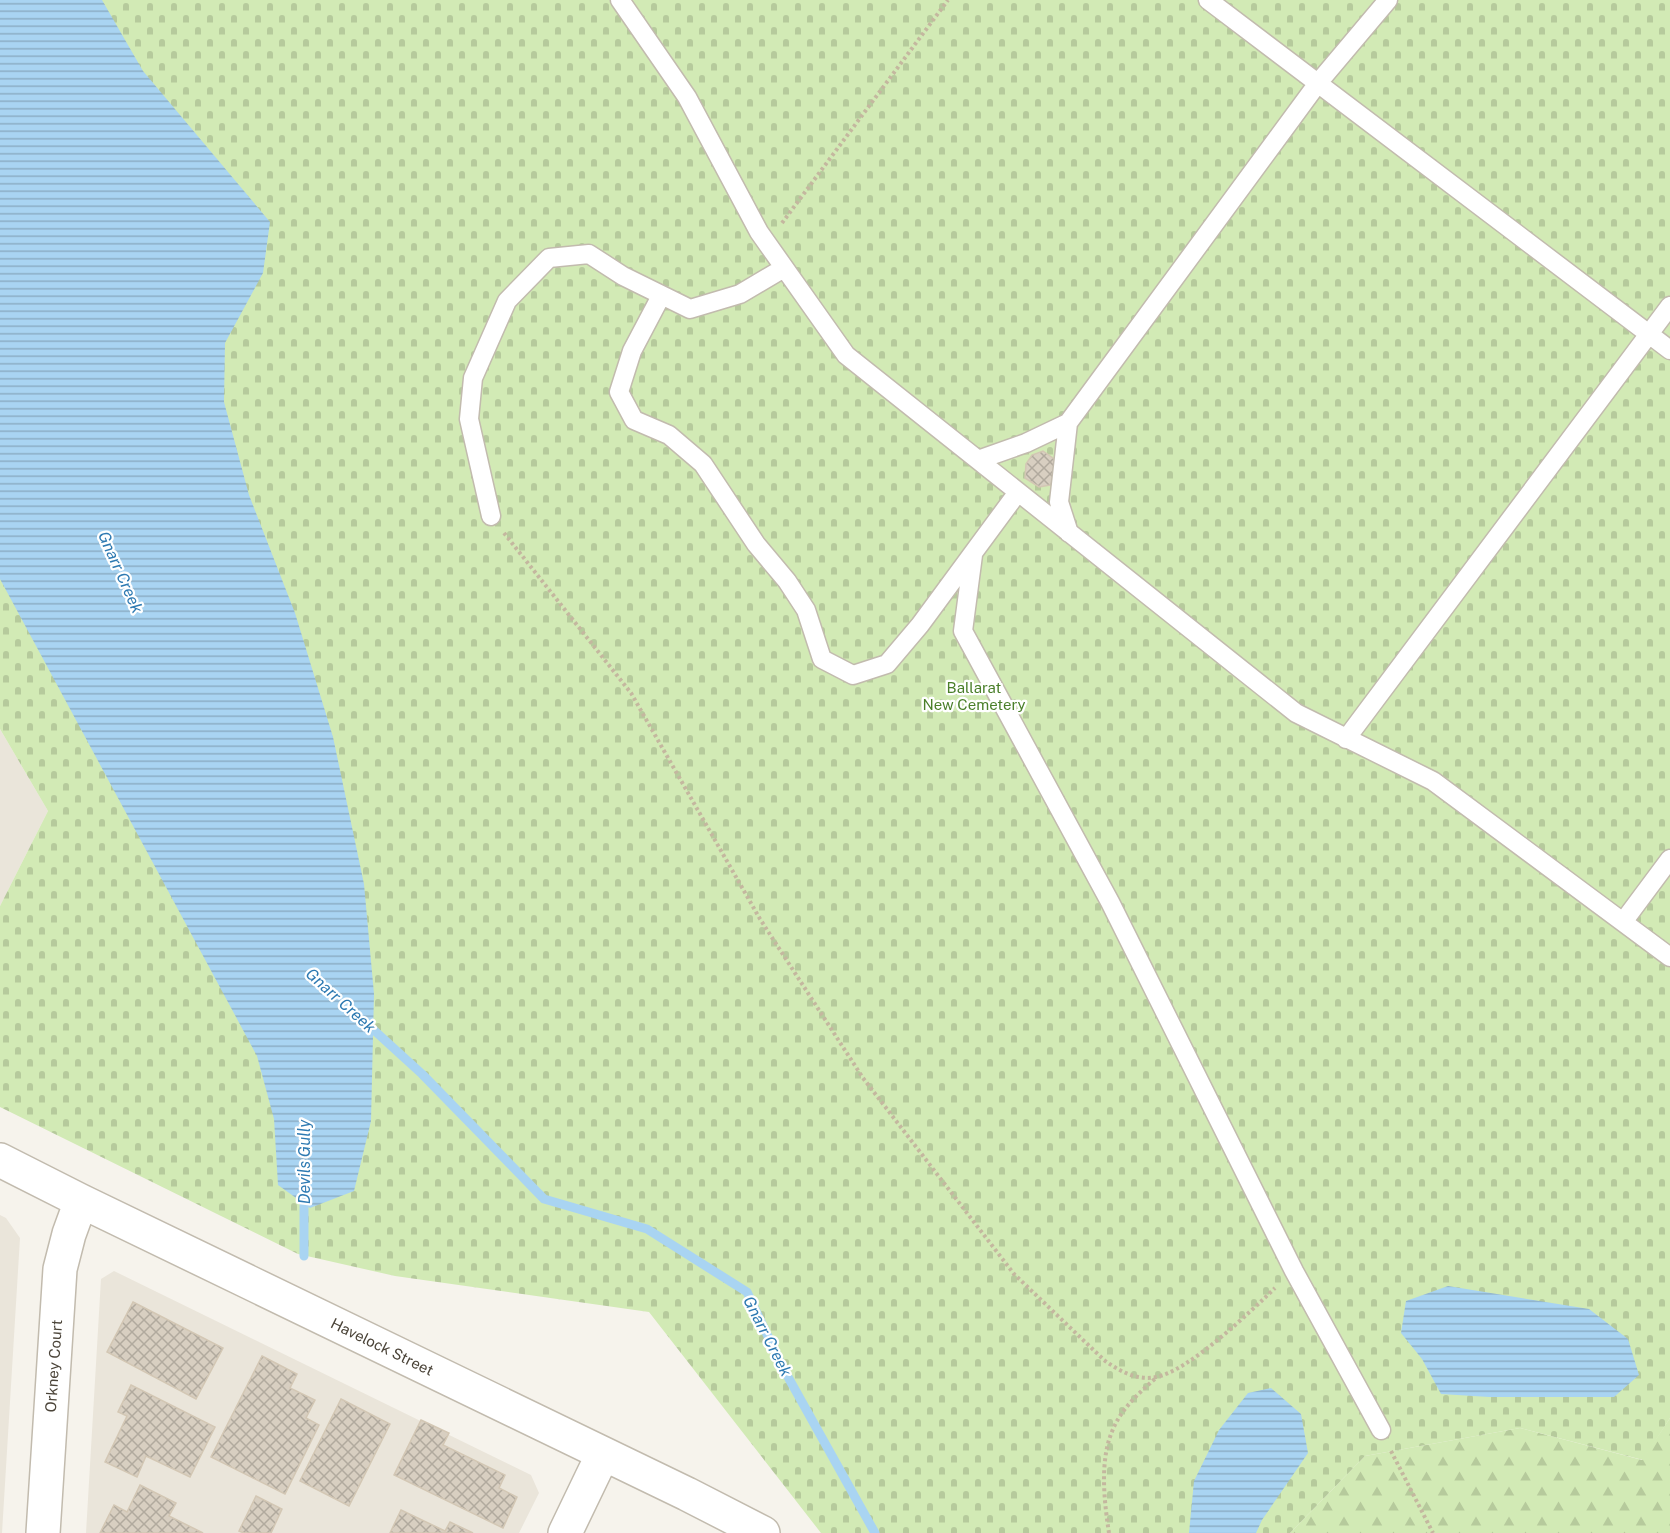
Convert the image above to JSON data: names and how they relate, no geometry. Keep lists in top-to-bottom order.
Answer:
{
  "streets": {
    "street": ["Havelock Street", "Orkney Court"]
  },
  "crossings": [
    ["Havelock Street", "Orkney Court"]
  ],
  "water": ["Gnarr Creek", "Devils Gully"],
  "parks": ["Ballarat New Cemetery"]
}
